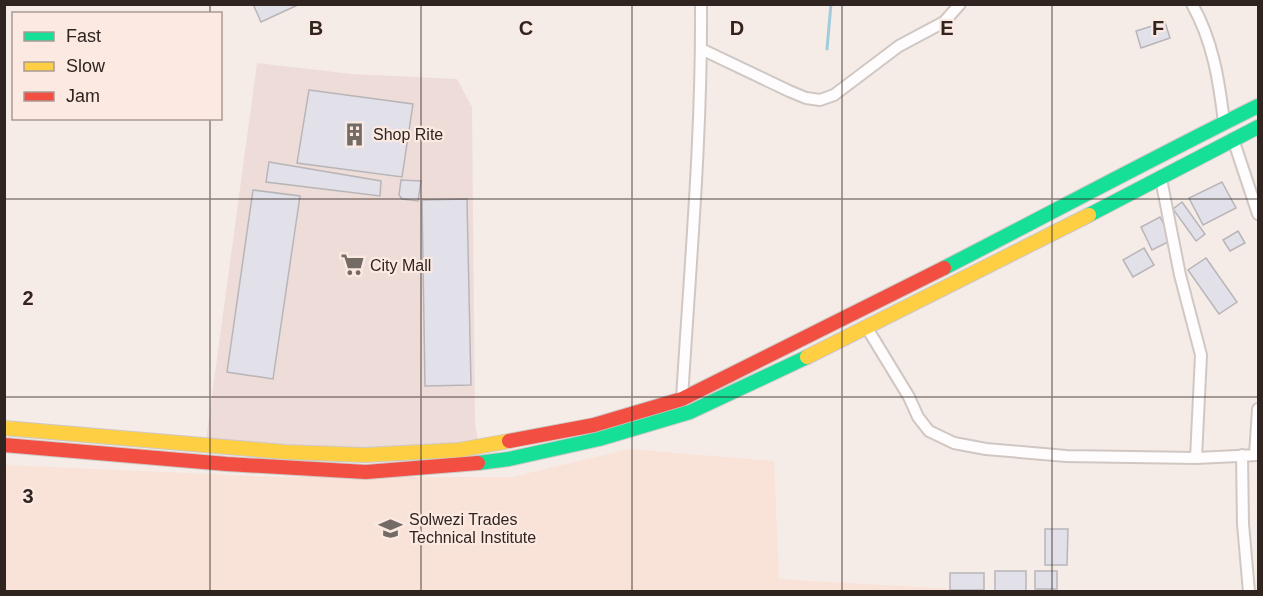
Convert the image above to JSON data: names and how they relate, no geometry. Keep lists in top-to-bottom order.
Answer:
{
  "places": {
    "building": ["Shop Rite"],
    "supermarket": ["City Mall"],
    "school or university": ["Solwezi Trades Technical Institute"]
  },
  "legend": ["Fast", "Slow", "Jam"],
  "grid": {
    "columns": [
      "B",
      "C",
      "D",
      "E",
      "F"
    ],
    "rows": ["2", "3"]
  }
}
